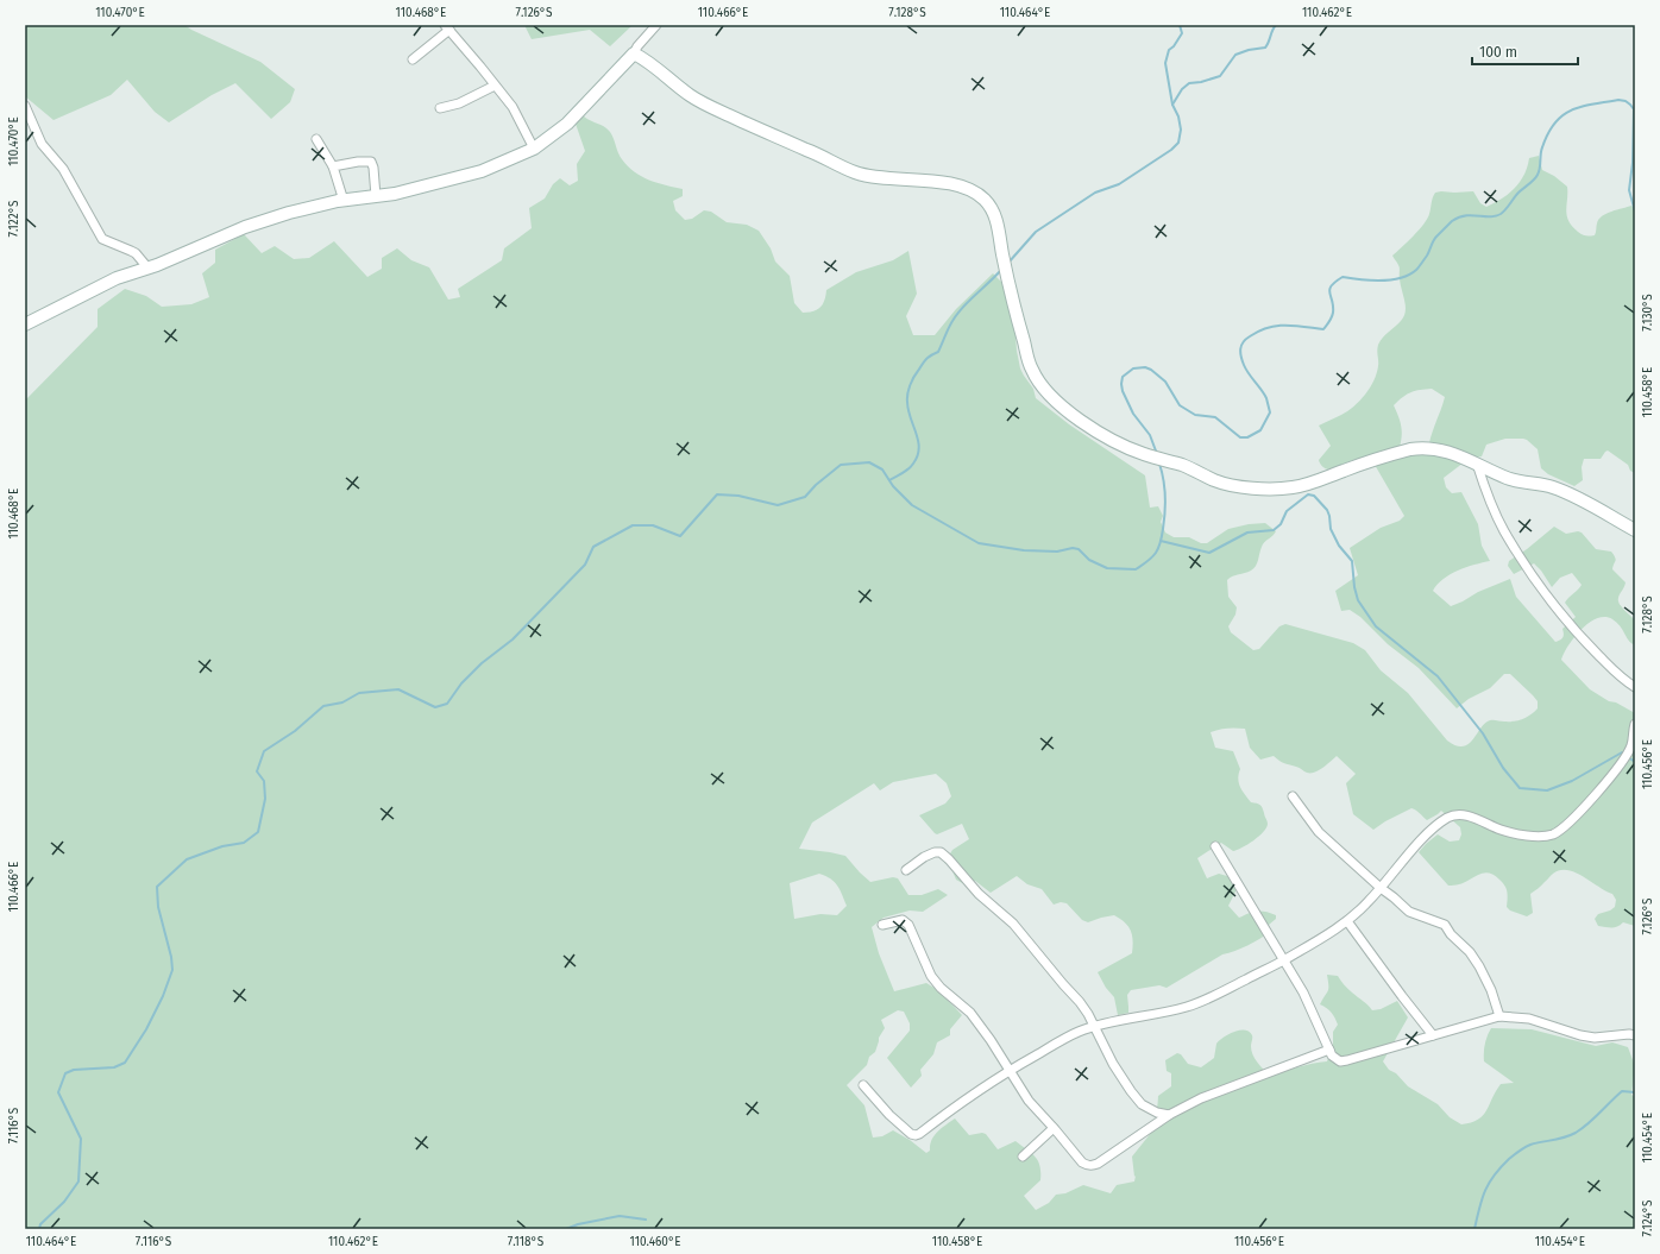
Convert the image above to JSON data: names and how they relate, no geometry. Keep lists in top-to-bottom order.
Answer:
{
  "scale_bar": "100 m",
  "coordinates": [
    "110.470°E",
    "110.468°E",
    "7.126°S",
    "110.466°E",
    "7.128°S",
    "110.464°E",
    "110.462°E",
    "7.122°S",
    "7.130°S",
    "110.458°E",
    "110.456°E",
    "7.116°S",
    "110.454°E",
    "7.124°S",
    "7.118°S",
    "110.460°E"
  ]
}
